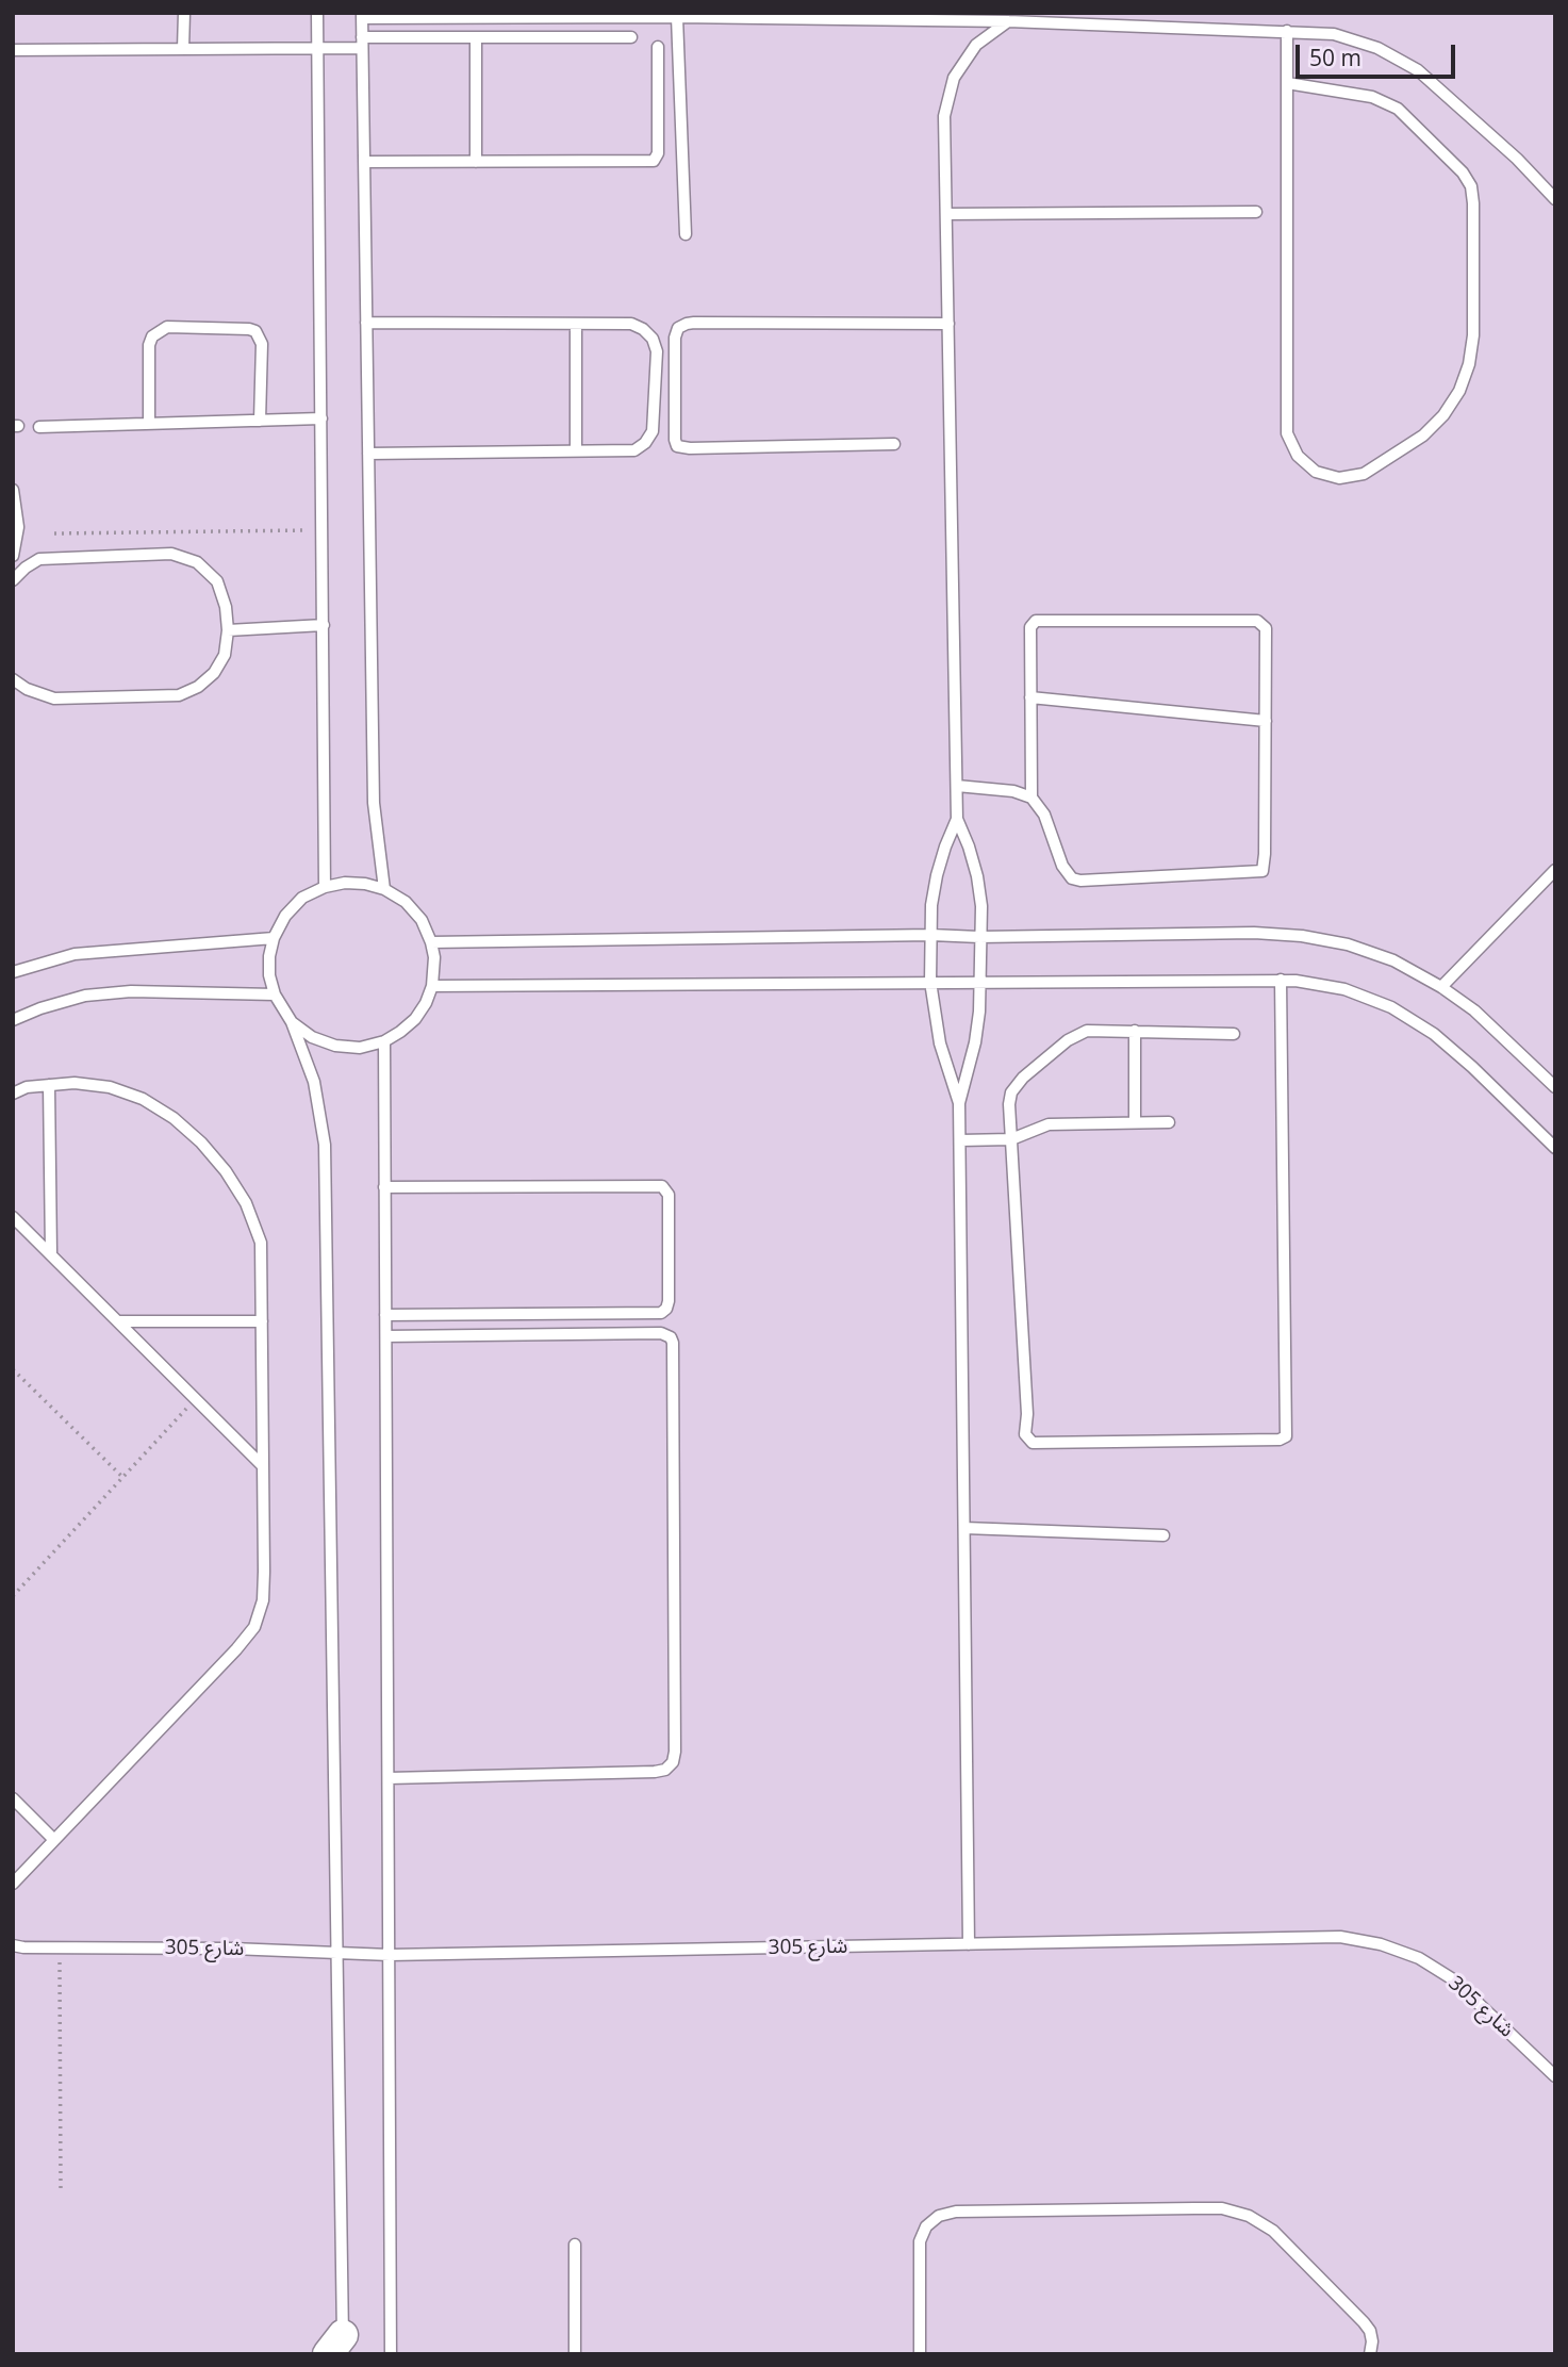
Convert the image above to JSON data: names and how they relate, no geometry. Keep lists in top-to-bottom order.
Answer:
{
  "streets": {
    "lane": ["شارع 305"]
  },
  "scale_bar": "50 m"
}
